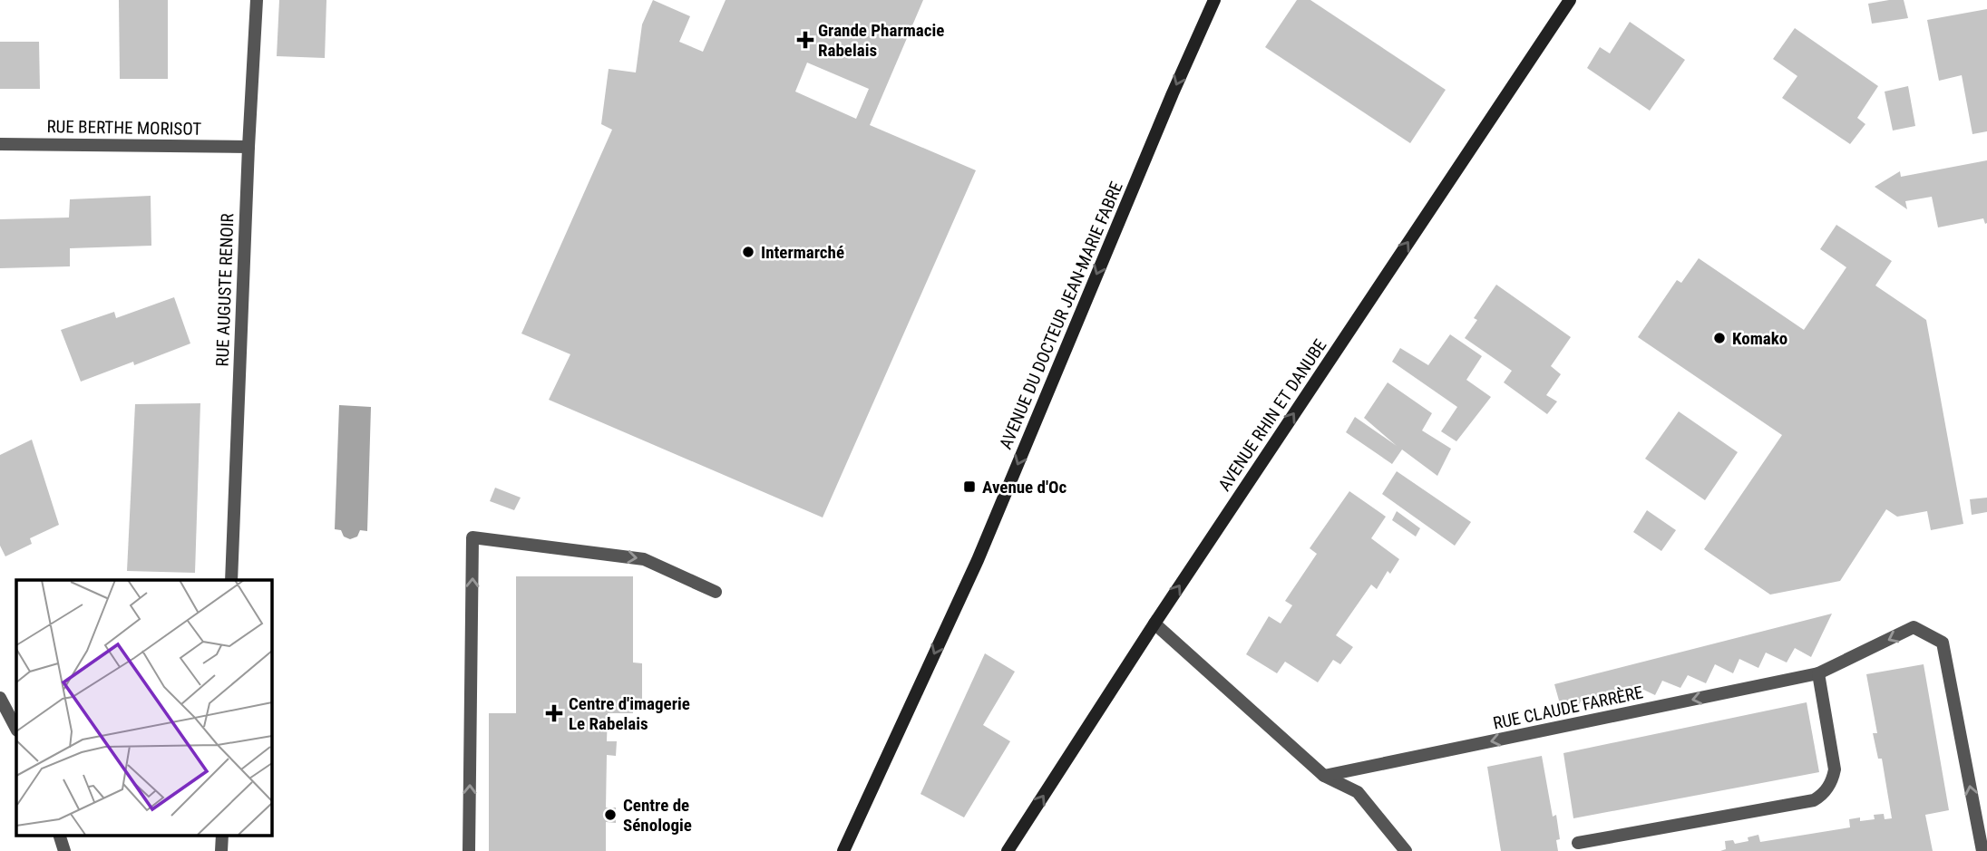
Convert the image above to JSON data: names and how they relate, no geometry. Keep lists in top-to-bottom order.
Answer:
{
  "streets": {
    "main road": ["AVENUE DU DOCTEUR JEAN-MARIE FABRE", "AVENUE RHIN ET DANUBE"],
    "street": ["RUE BERTHE MORISOT", "RUE AUGUSTE RENOIR", "RUE CLAUDE FARRÈRE"]
  },
  "crossings": [
    ["RUE BERTHE MORISOT", "RUE AUGUSTE RENOIR"]
  ],
  "one_way": ["AVENUE DU DOCTEUR JEAN-MARIE FABRE", "AVENUE RHIN ET DANUBE"],
  "places": {
    "health": ["Grande Pharmacie Rabelais", "Centre d'imagerie Le Rabelais"],
    "other": ["Intermarché", "Komako", "Centre de Sénologie"],
    "transit": ["Avenue d'Oc"]
  }
}
